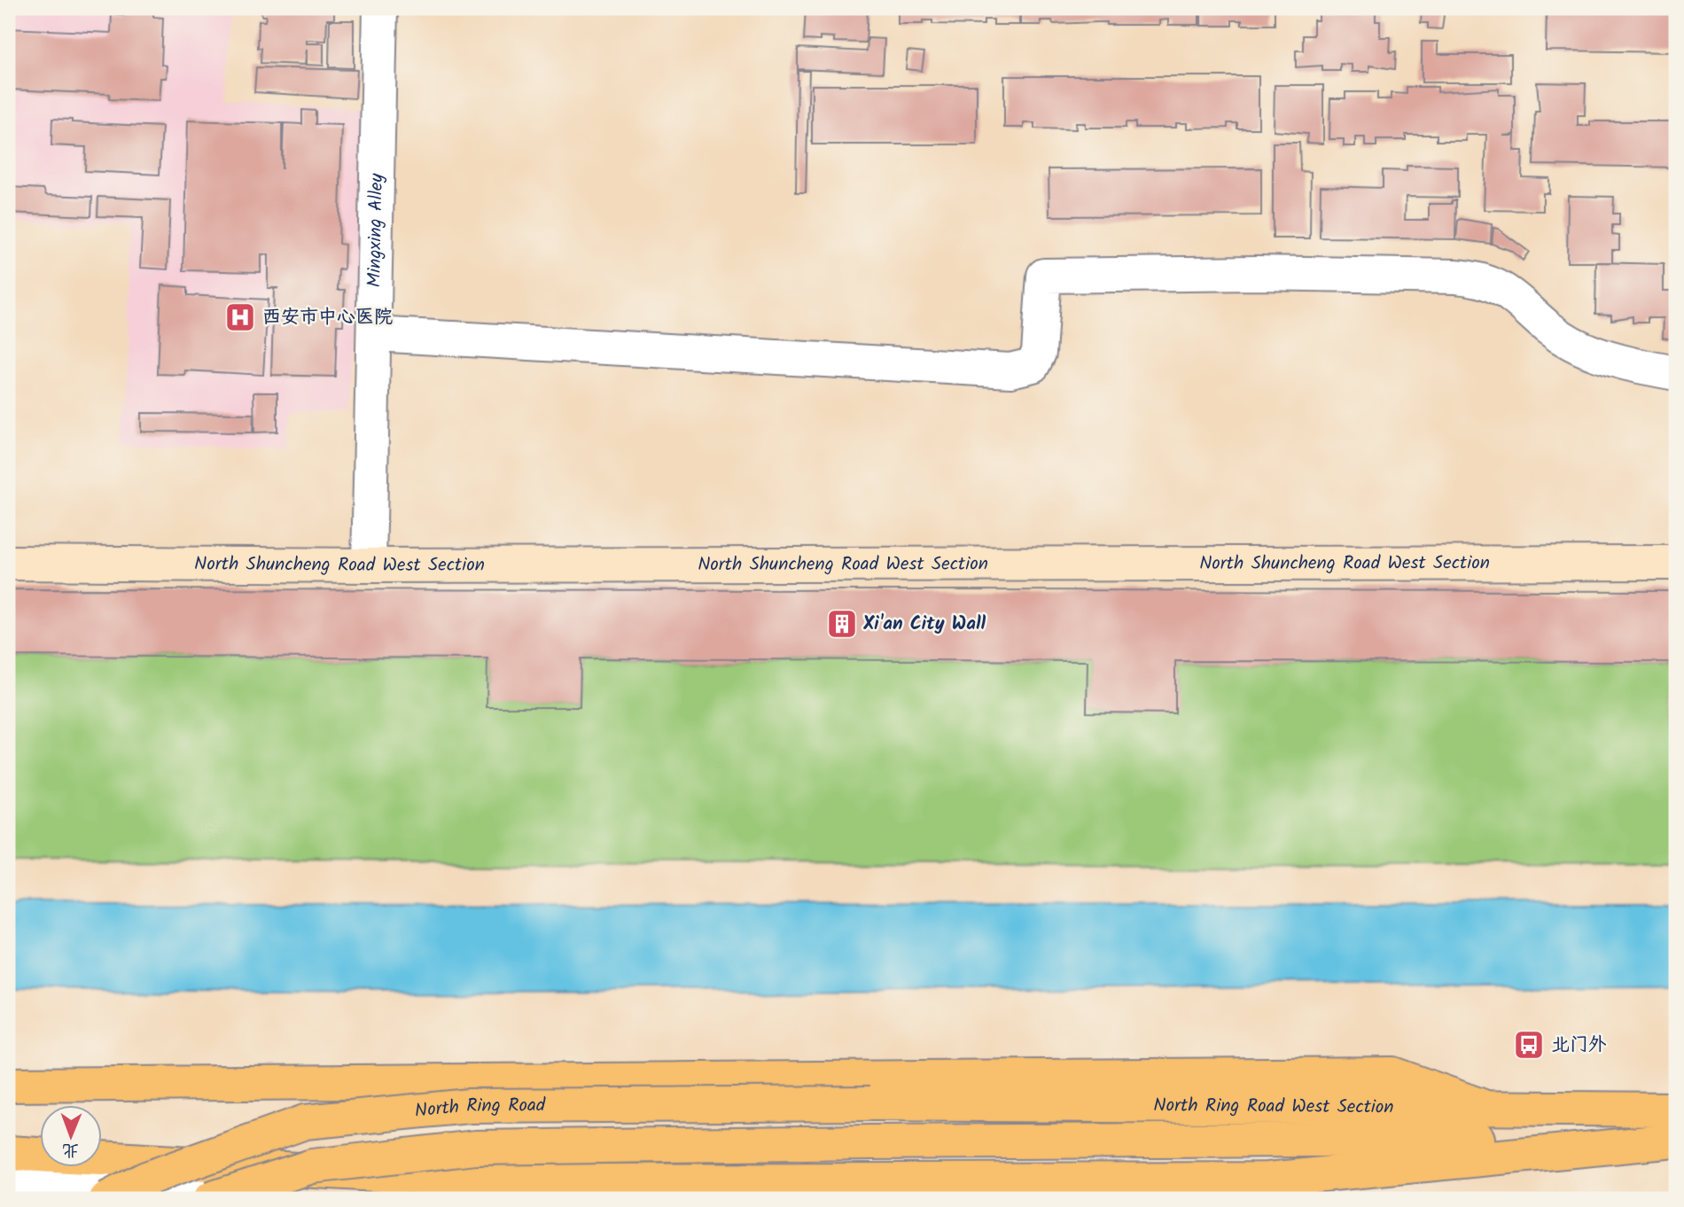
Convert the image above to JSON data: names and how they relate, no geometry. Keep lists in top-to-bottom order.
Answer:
{
  "streets": {
    "main road": ["North Ring Road West Section", "North Ring Road"],
    "street": ["Mingxing Alley", "North Shuncheng Road West Section"]
  },
  "crossings": [
    ["Mingxing Alley", "North Shuncheng Road West Section"],
    ["North Ring Road West Section", "North Ring Road"]
  ],
  "places": {
    "hospital": ["西安市中心医院"],
    "building": ["Xi'an City Wall"],
    "bus stop": ["北门外"]
  },
  "north": "bottom"
}
